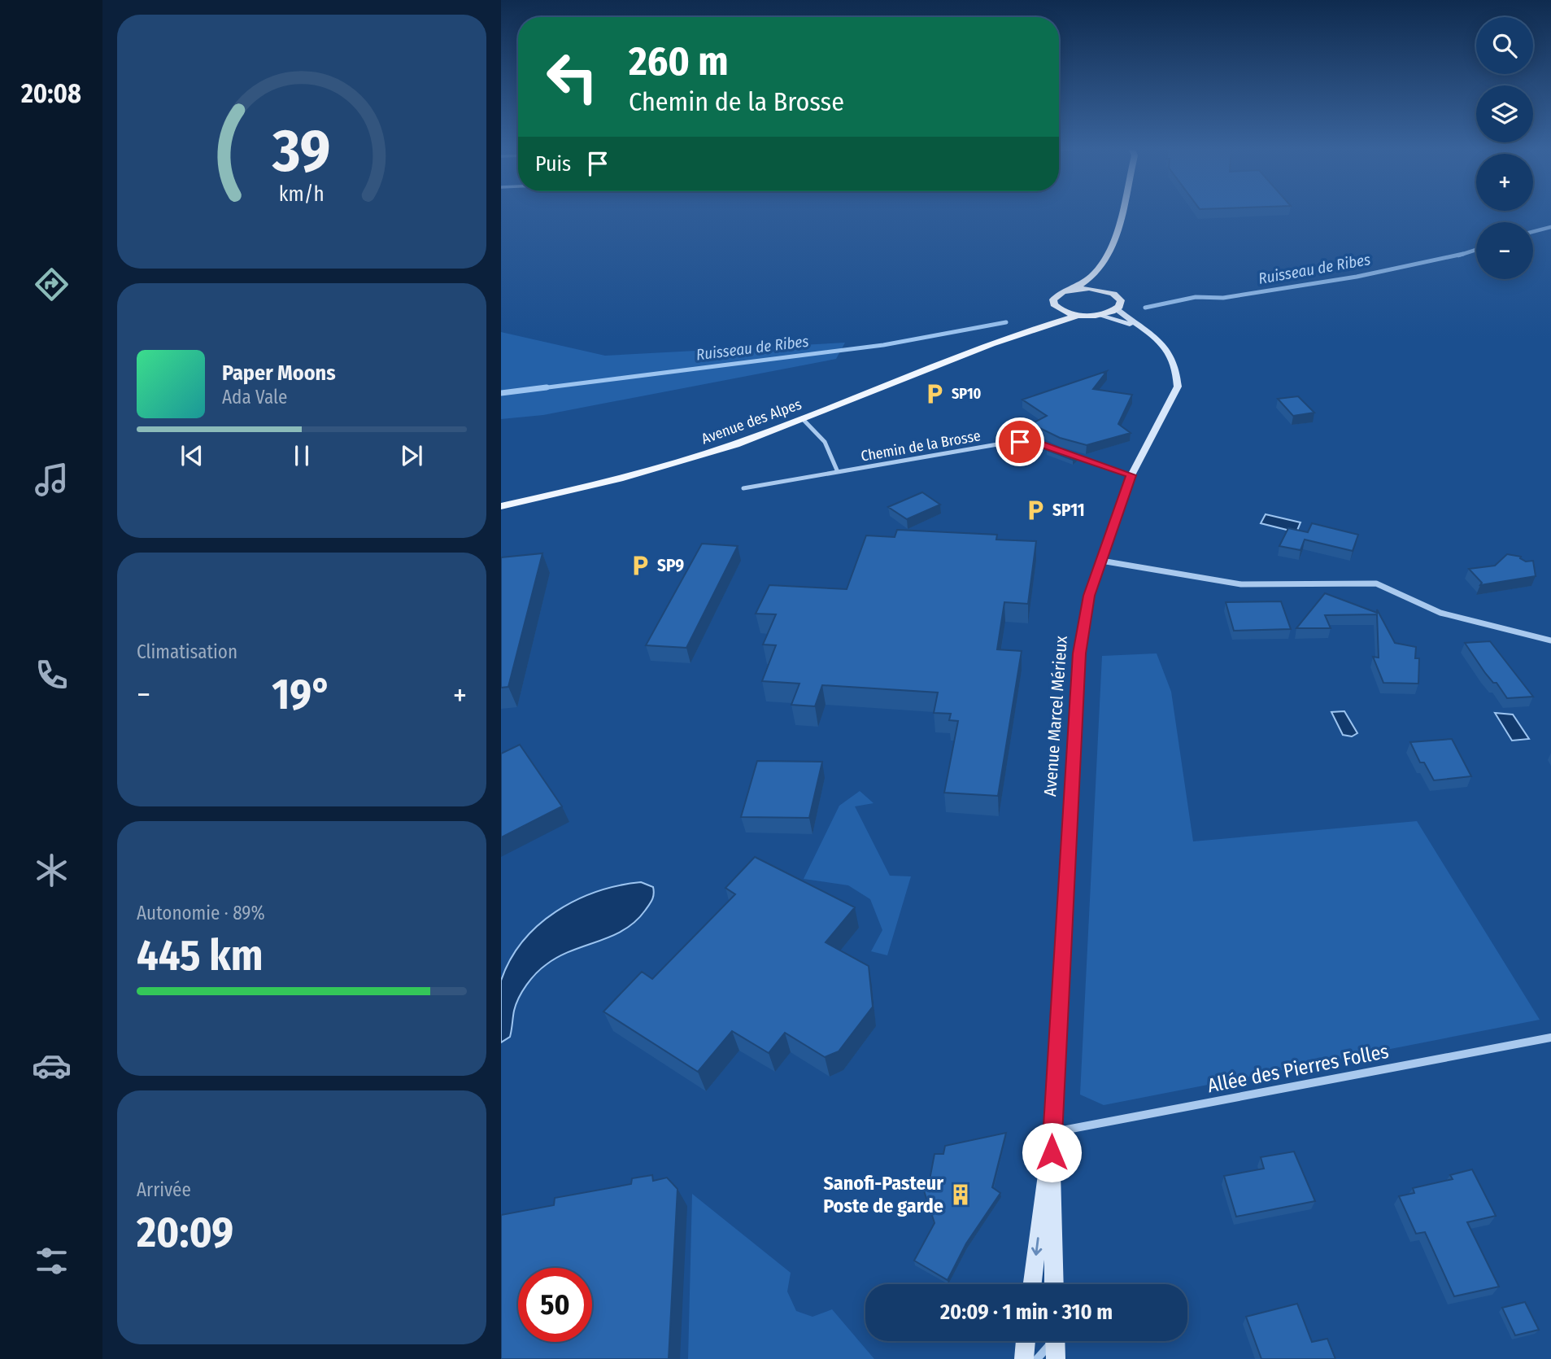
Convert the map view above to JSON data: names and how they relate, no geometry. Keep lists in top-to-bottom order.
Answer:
{
  "streets": {
    "main road": ["Avenue des Alpes", "Avenue Marcel Mérieux"],
    "street": ["Chemin de la Brosse", "Allée des Pierres Folles"]
  },
  "crossings": [
    ["Chemin de la Brosse", "Avenue Marcel Mérieux"],
    ["Avenue Marcel Mérieux", "Allée des Pierres Folles"]
  ],
  "water": ["Ruisseau de Ribes"],
  "places": {
    "parking": ["SP10", "SP11", "SP9"],
    "building": ["Sanofi-Pasteur Poste de garde"]
  },
  "page": {
    "tabs": "20:08",
    "map_buttons": ["+", "−"],
    "turn": ["260 m", "Chemin de la Brosse"],
    "then": "Puis",
    "song": ["Paper Moons", "Ada Vale"],
    "tile": [
      "Climatisation",
      ["Autonomie · 89%", "445 km"],
      ["Arrivée", "20:09"]
    ],
    "heat": ["−", "19°", "+"],
    "limit": "50",
    "trip": "20:09 · 1 min · 310 m",
    "gauge": ["39", "km/h"]
  }
}
